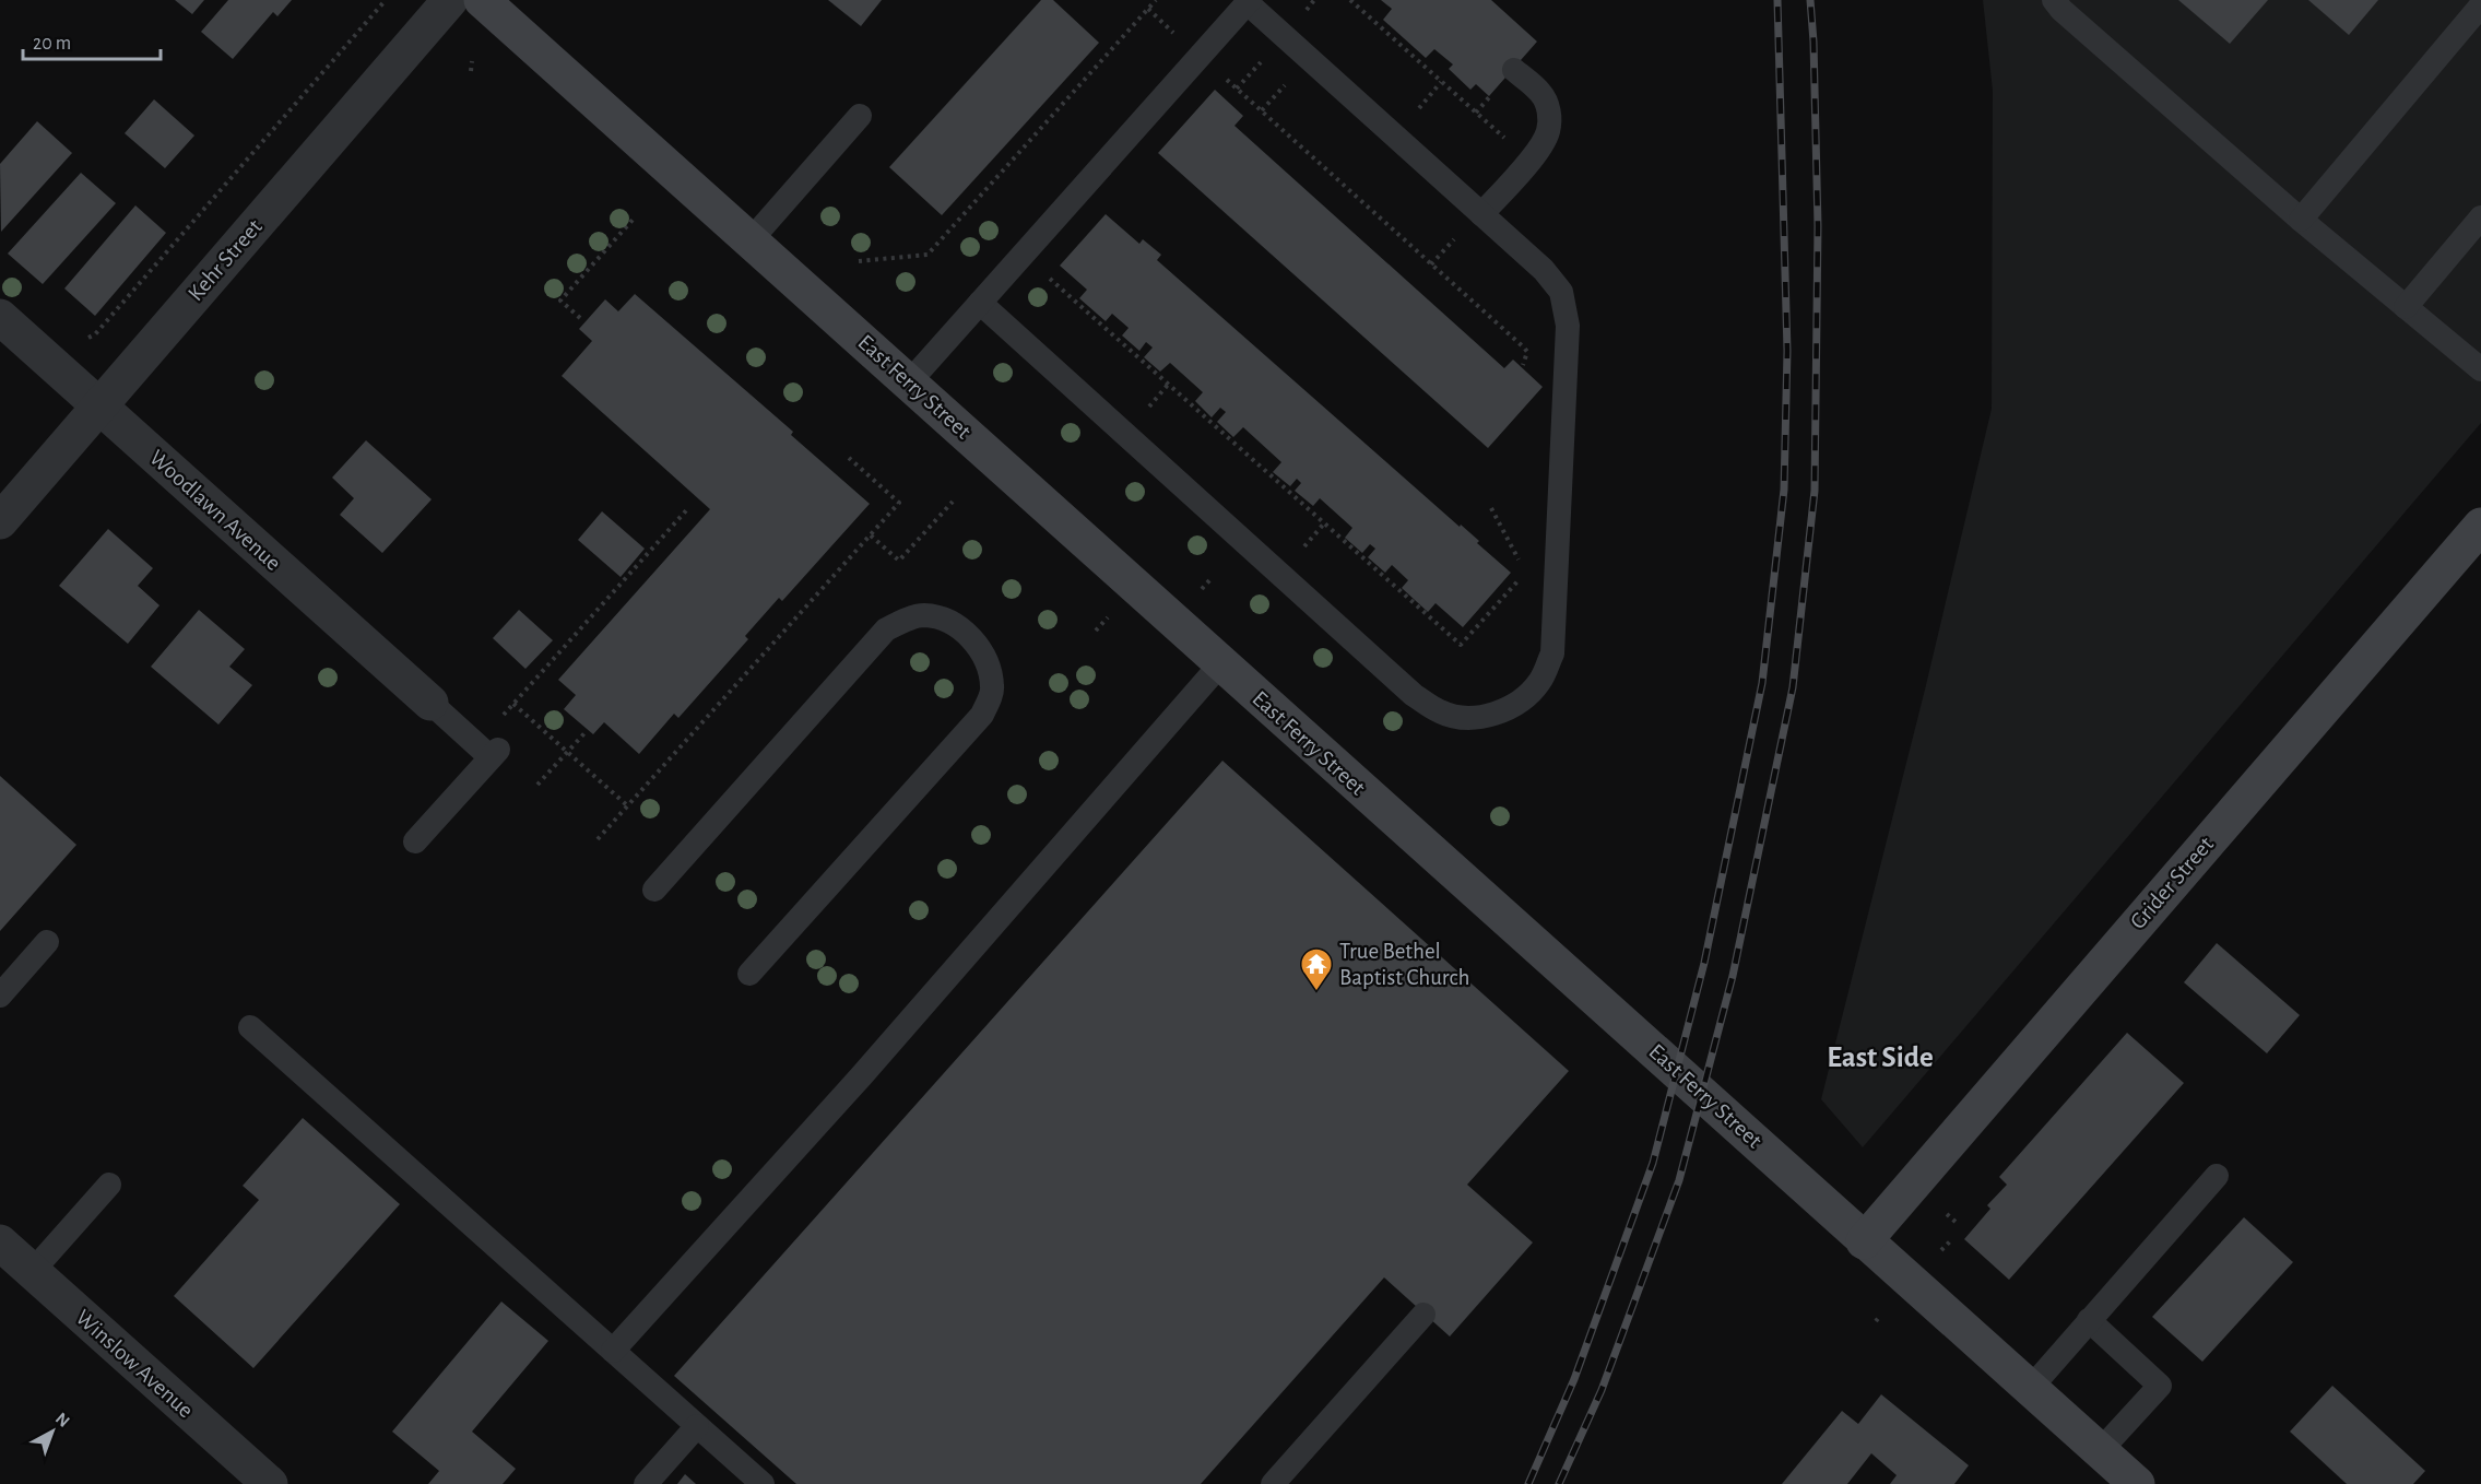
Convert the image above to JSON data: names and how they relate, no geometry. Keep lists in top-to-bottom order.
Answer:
{
  "streets": {
    "street": [
      "Kehr Street",
      "East Ferry Street",
      "Woodlawn Avenue",
      "Grider Street",
      "Winslow Avenue"
    ]
  },
  "crossings": [
    ["Kehr Street", "Woodlawn Avenue"],
    ["East Ferry Street", "Grider Street"]
  ],
  "districts": ["East Side"],
  "places": {
    "temple": ["True Bethel Baptist Church"]
  },
  "scale_bar": "20 m",
  "north": "top right"
}
